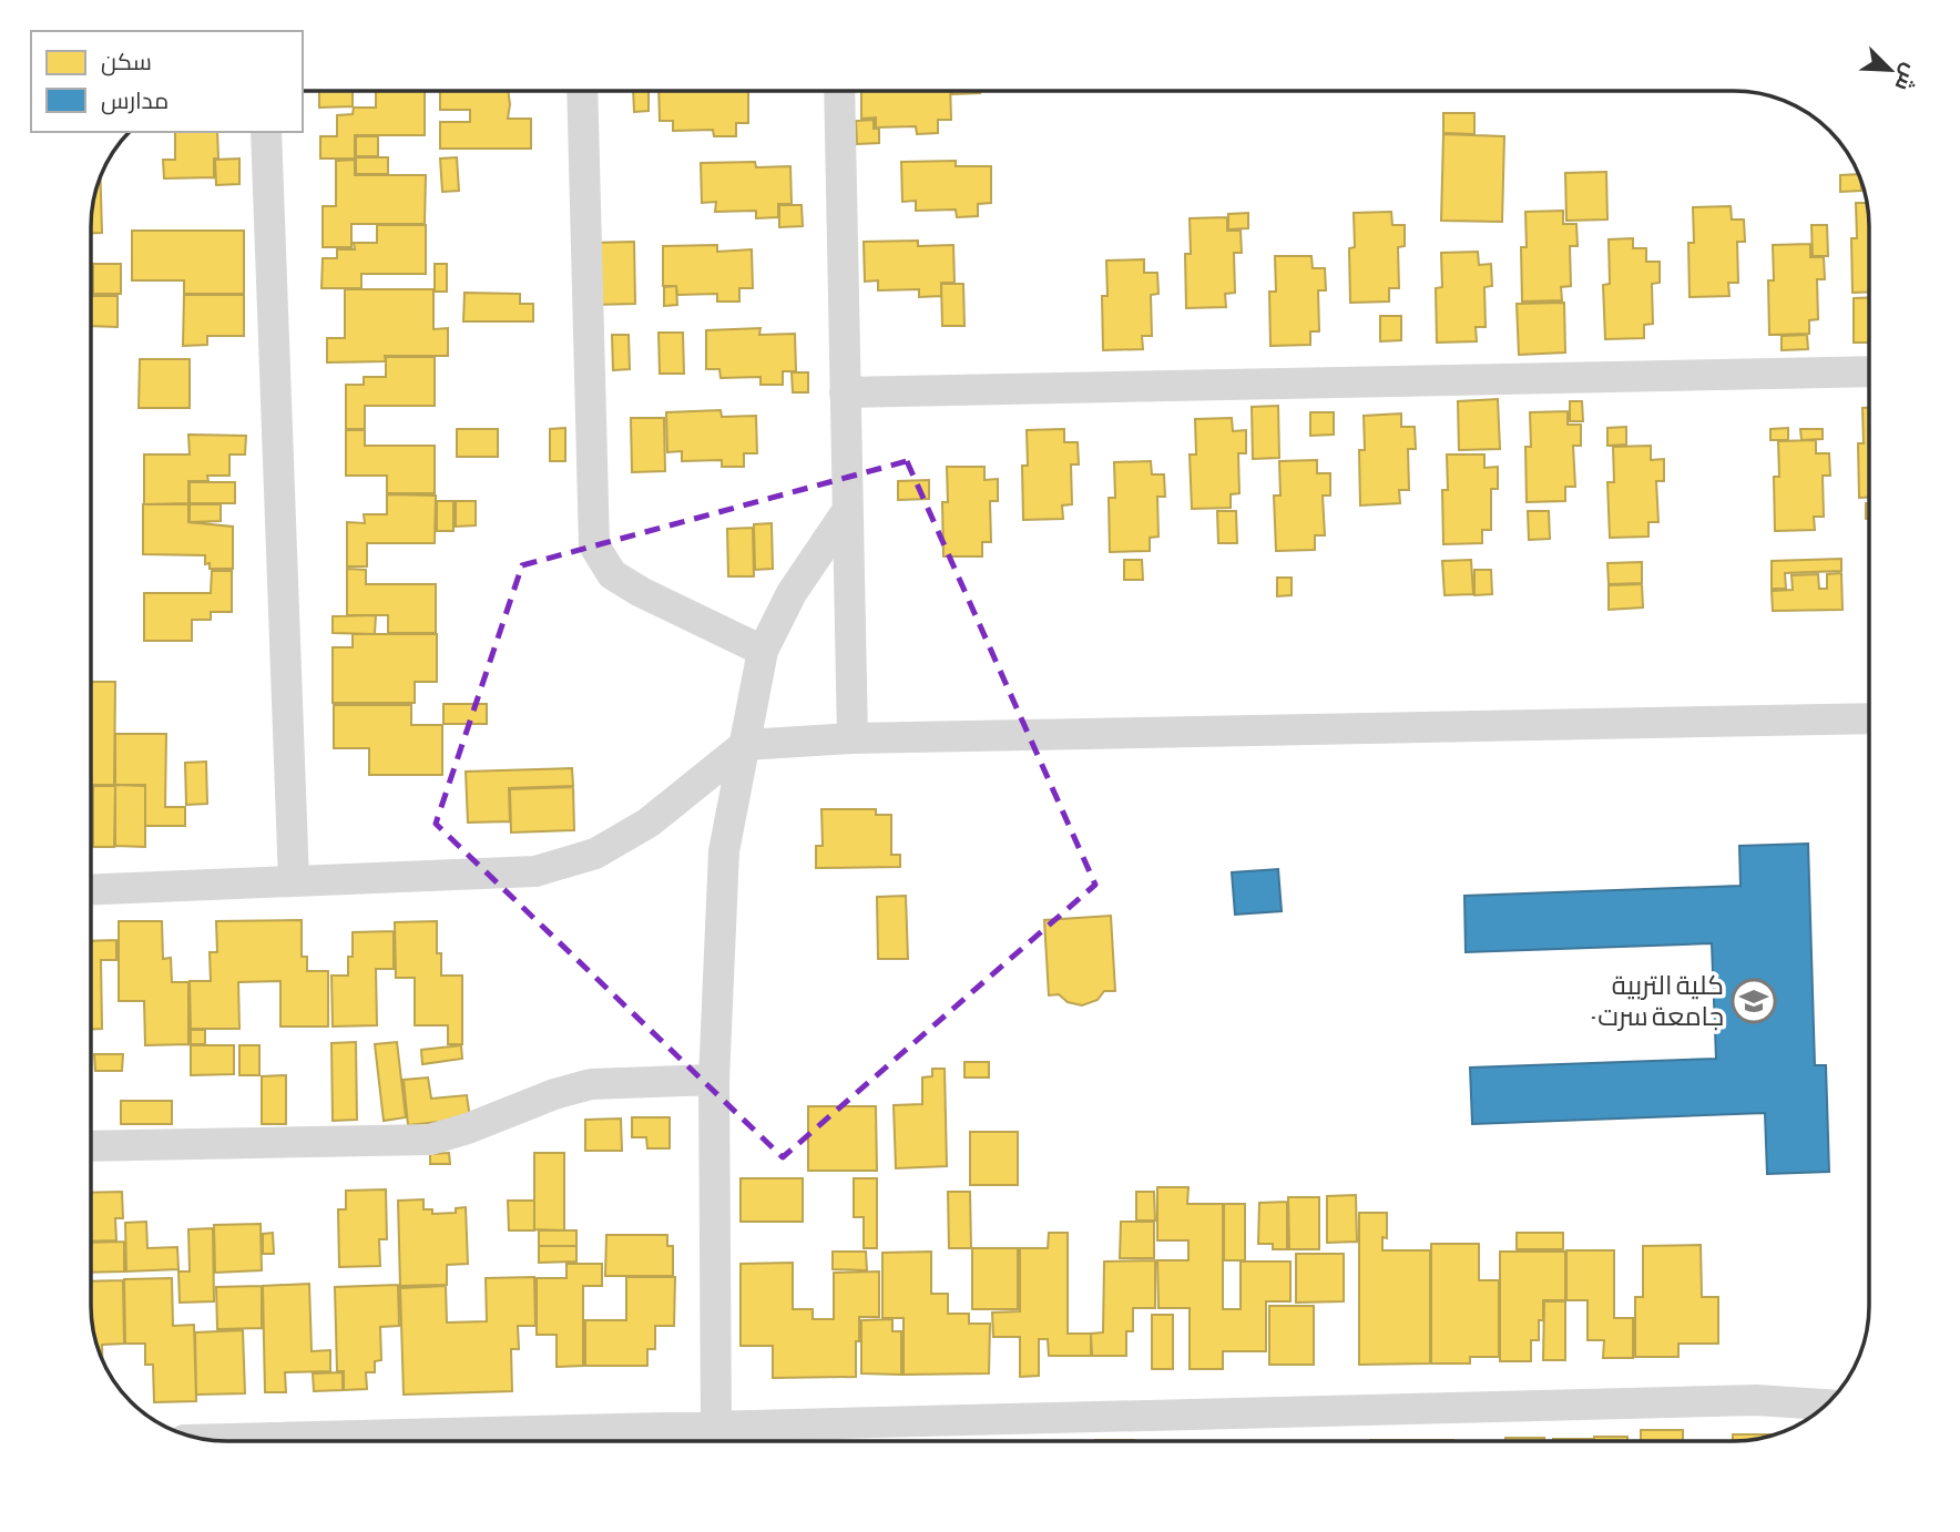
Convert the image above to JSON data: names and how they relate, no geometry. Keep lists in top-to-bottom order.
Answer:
{
  "places": {
    "school or university": ["كلية التربية -جامعة سرت"]
  },
  "legend": ["سكن", "مدارس"],
  "north": "bottom right"
}
